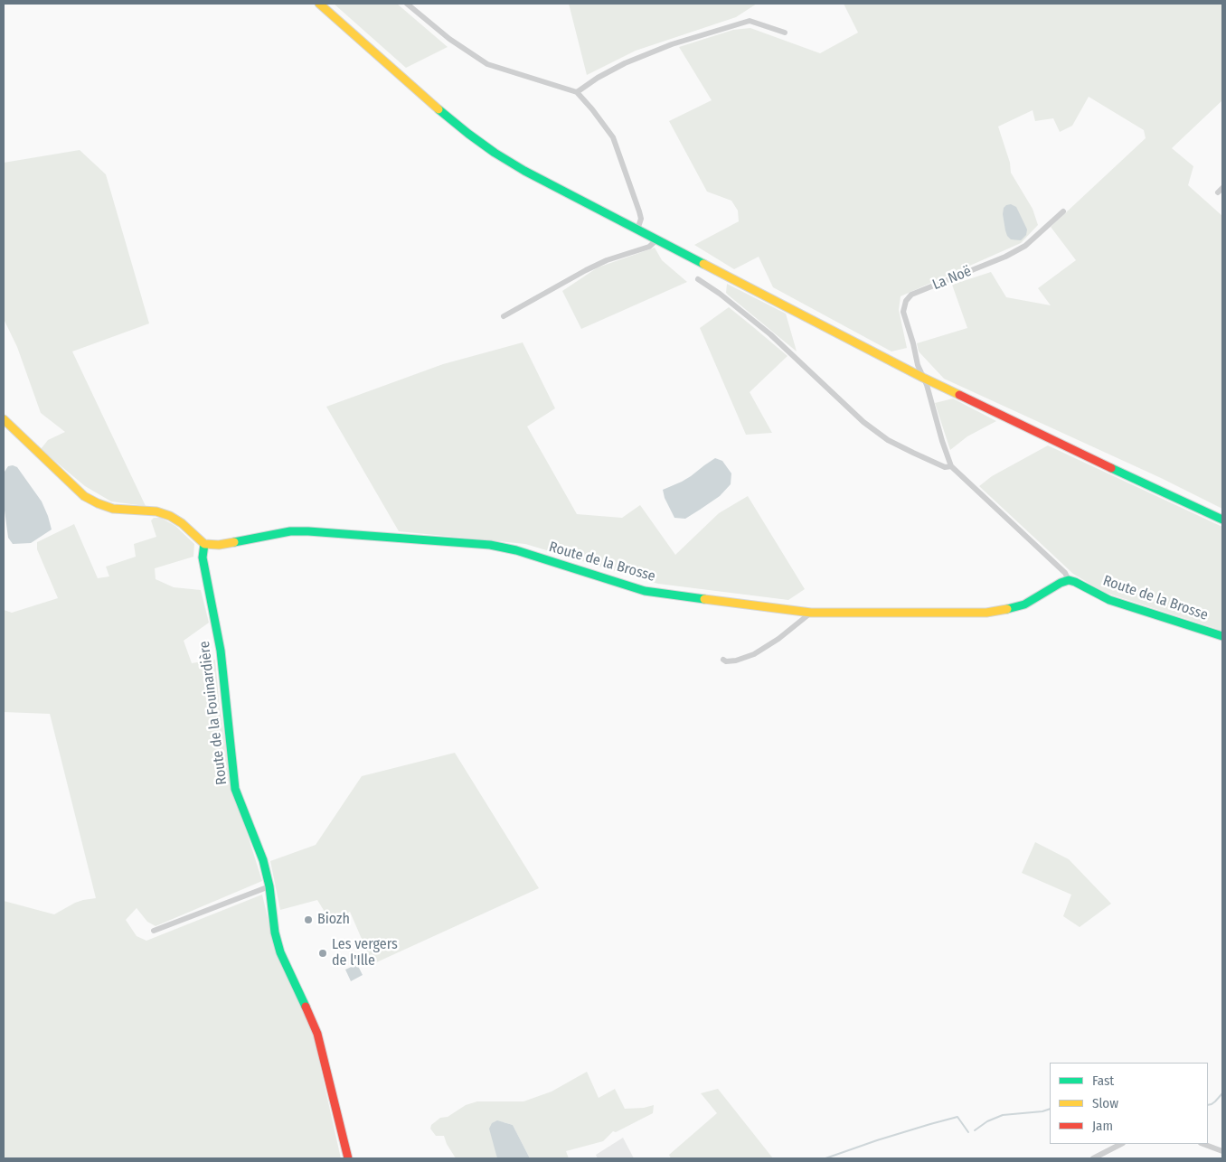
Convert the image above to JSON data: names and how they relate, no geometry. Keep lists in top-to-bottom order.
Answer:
{
  "streets": {
    "street": ["La Noë", "Route de la Brosse", "Route de la Fouinardière"]
  },
  "crossings": [
    ["Route de la Brosse", "Route de la Fouinardière"]
  ],
  "places": ["Biozh", "Les vergers de l'Ille"],
  "legend": ["Fast", "Slow", "Jam"]
}
